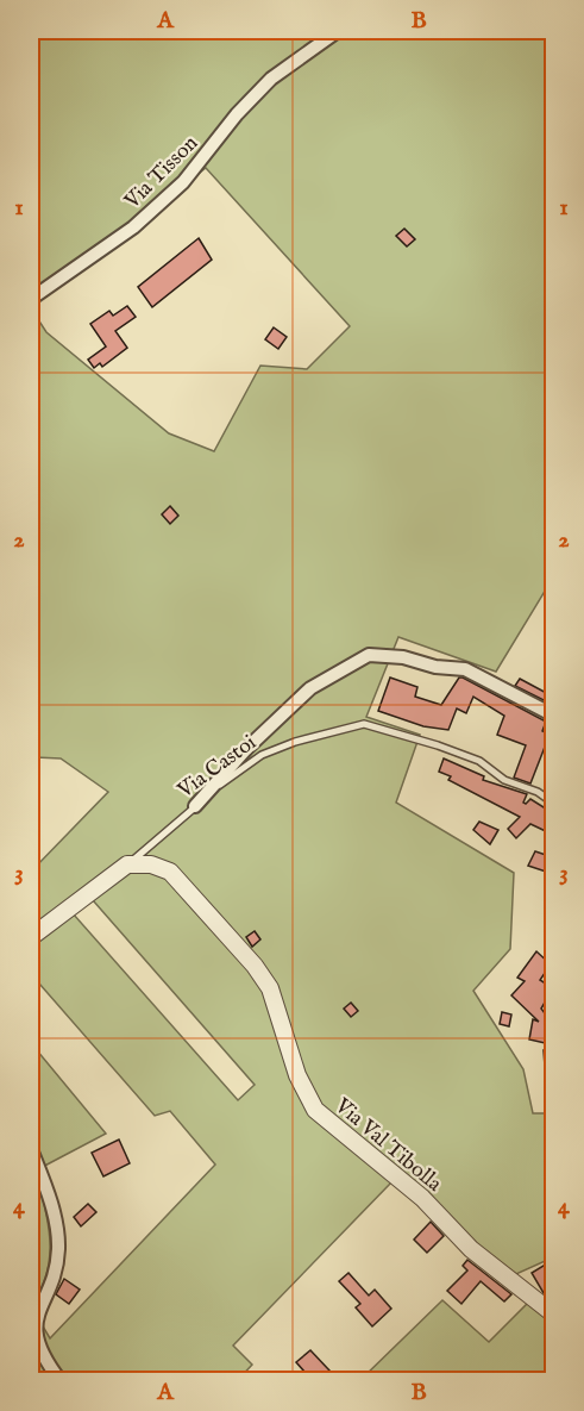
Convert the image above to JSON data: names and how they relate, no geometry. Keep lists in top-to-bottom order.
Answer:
{
  "streets": {
    "street": ["Via Tisson", "Via Castoi", "Via Val Tibolla"]
  },
  "crossings": [
    ["Via Castoi", "Via Val Tibolla"]
  ],
  "grid": {
    "columns": ["A", "B"],
    "rows": [
      "1",
      "2",
      "3",
      "4"
    ]
  }
}
